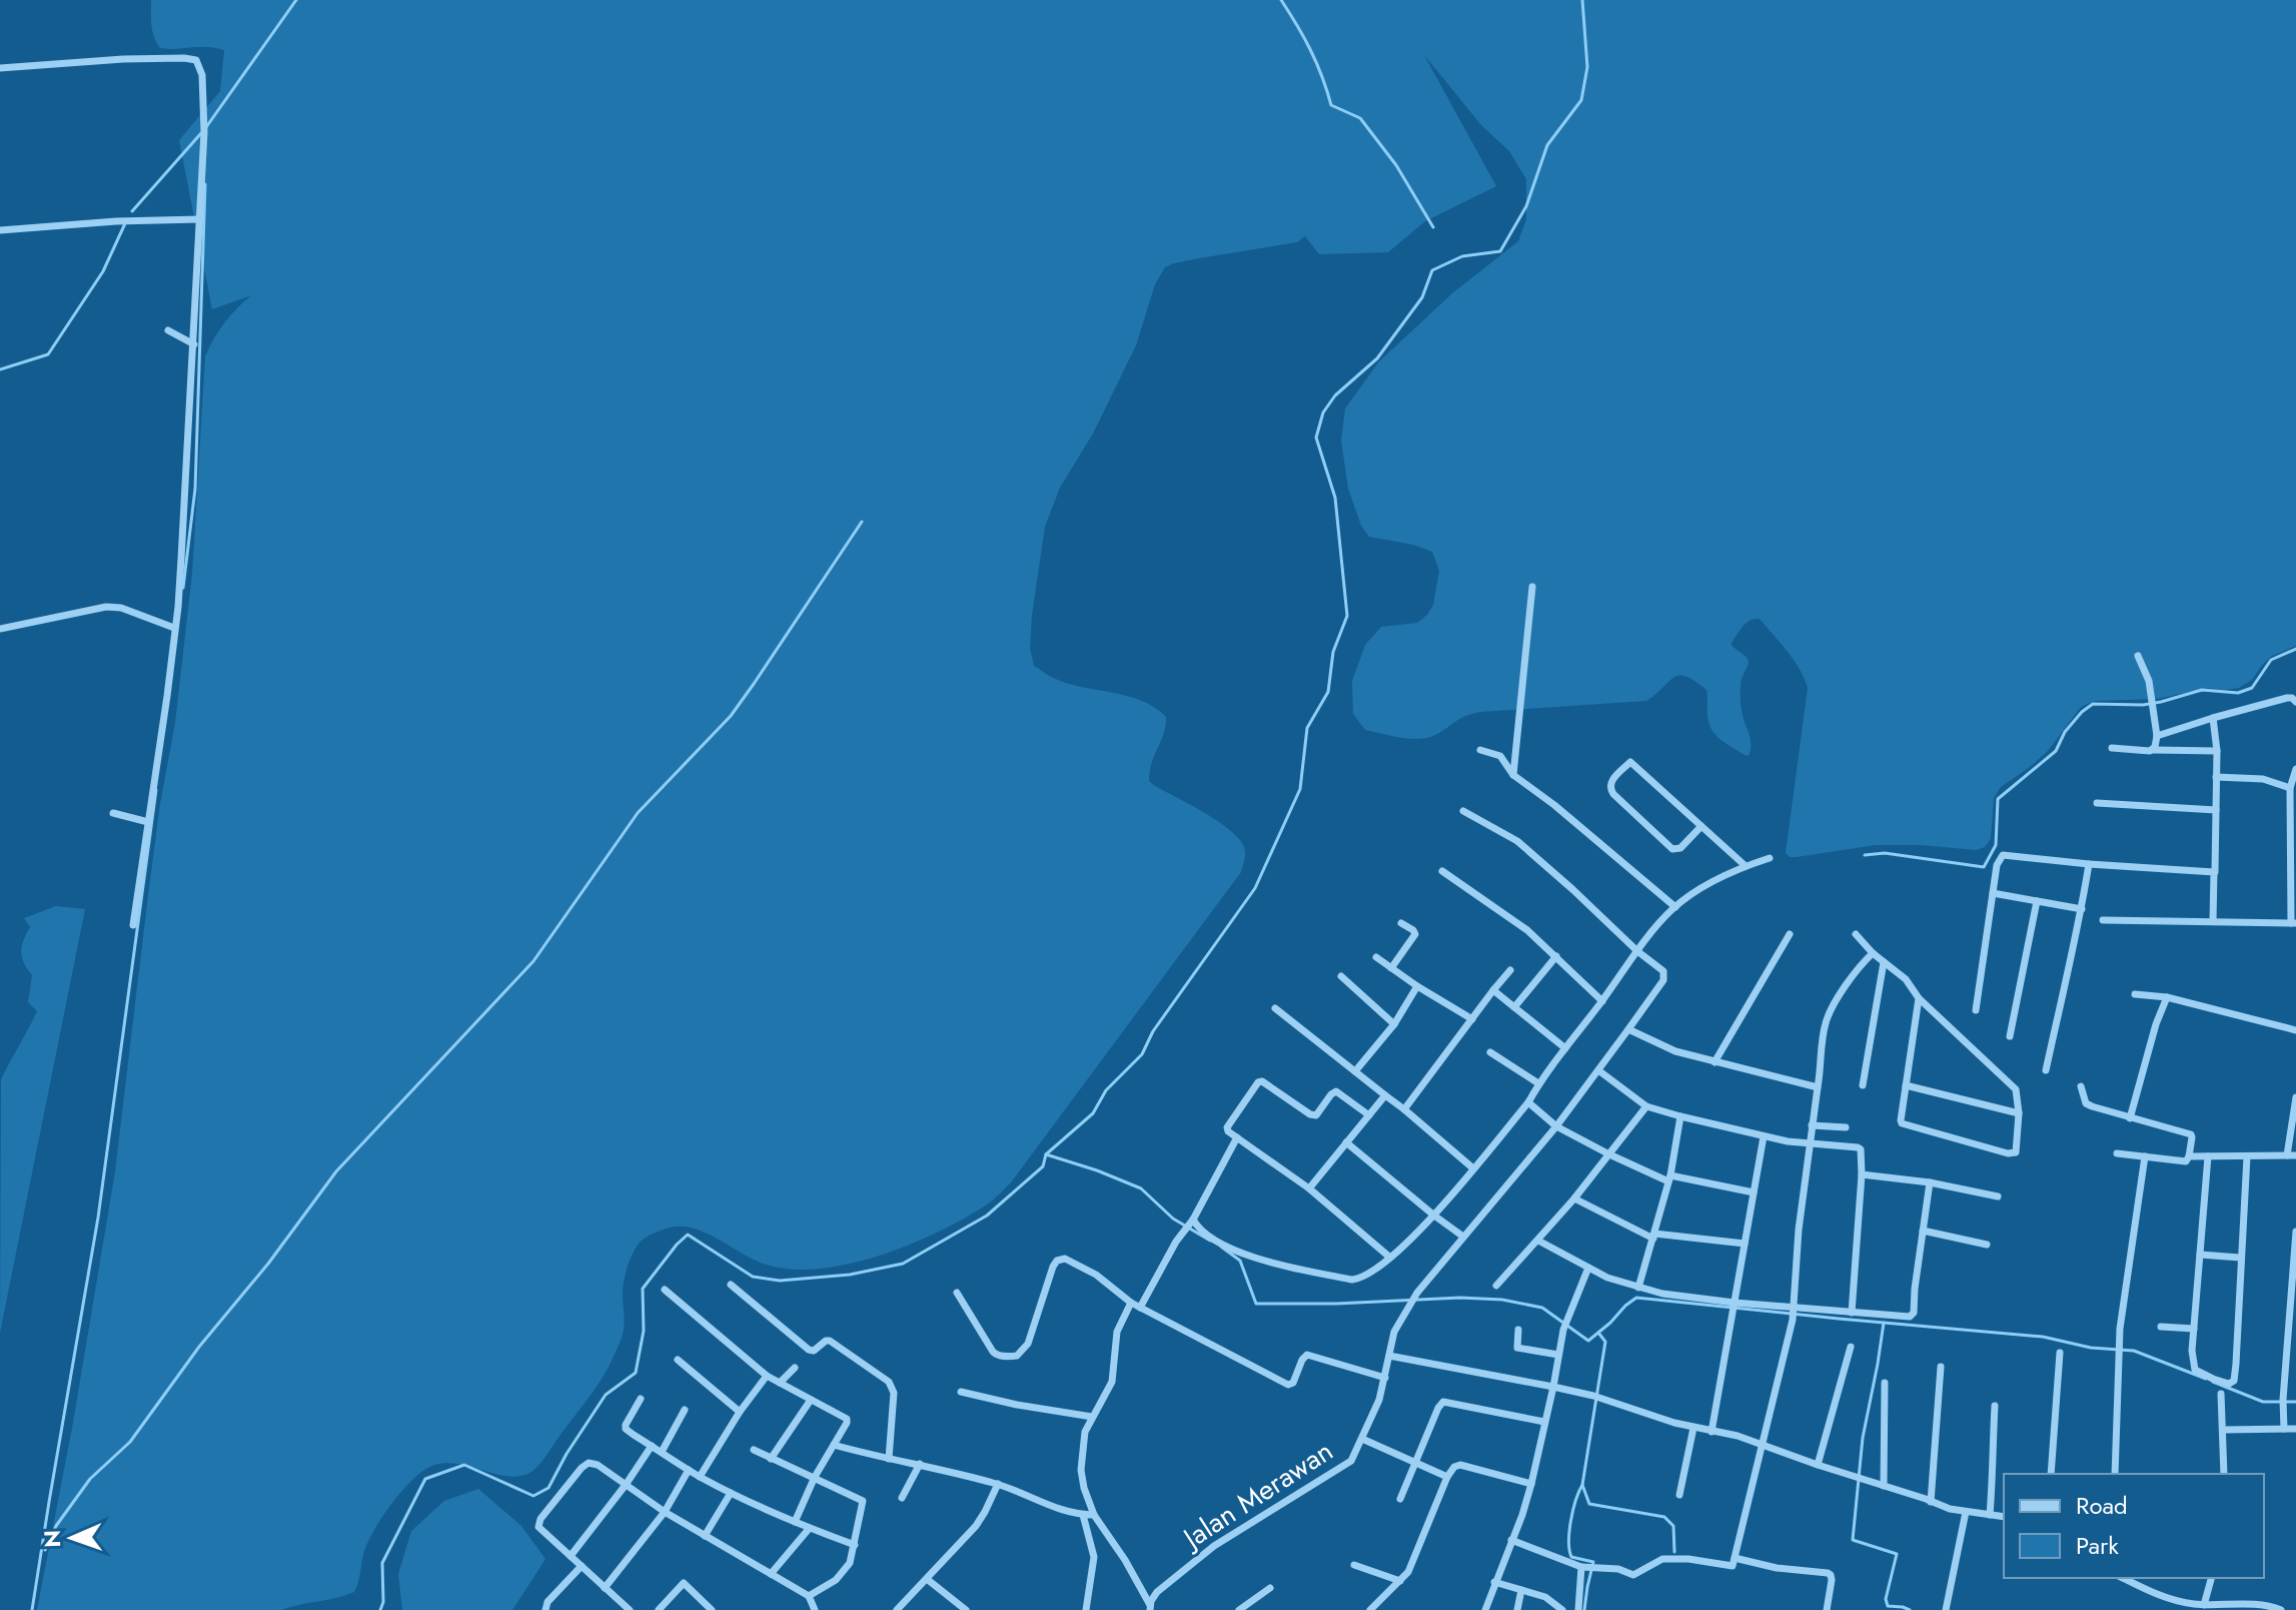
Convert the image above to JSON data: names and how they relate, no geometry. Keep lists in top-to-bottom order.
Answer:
{
  "streets": {
    "street": ["Jalan Merawan"]
  },
  "legend": ["Road", "Park"],
  "north": "left"
}
